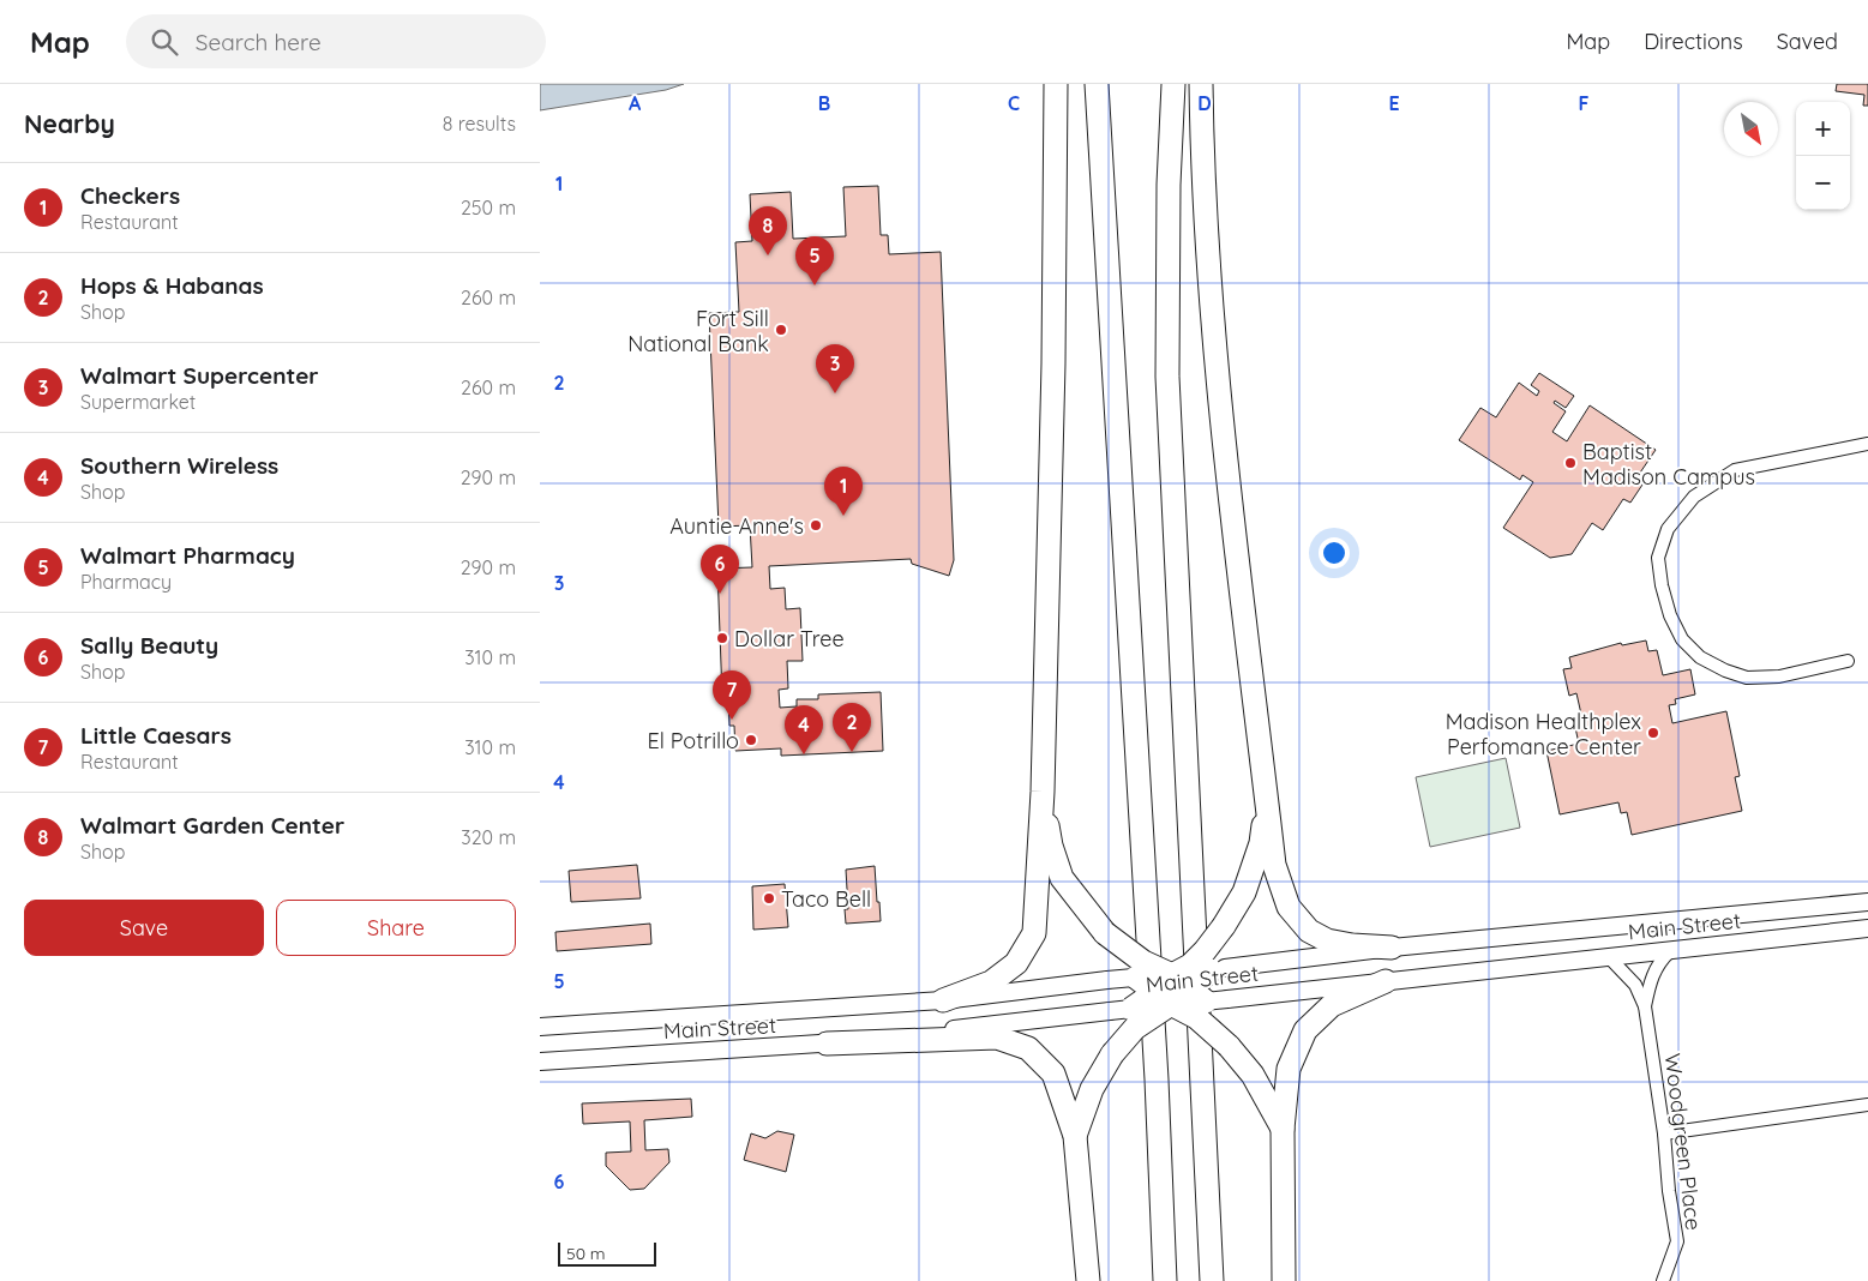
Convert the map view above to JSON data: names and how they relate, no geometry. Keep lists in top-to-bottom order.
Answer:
{
  "streets": {
    "main road": ["Main Street"],
    "street": ["Woodgreen Place"]
  },
  "crossings": [
    ["Main Street", "Woodgreen Place"]
  ],
  "places": [
    "Fort Sill National Bank",
    "Baptist Madison Campus",
    "Auntie Anne's",
    "Dollar Tree",
    "Madison Healthplex Perfomance Center",
    "El Potrillo",
    "Taco Bell"
  ],
  "scale_bar": "50 m",
  "north": "bottom right",
  "page": {
    "header": "Map",
    "search": "Search here",
    "nav": ["Map", "Directions", "Saved"],
    "heading": ["Nearby", "8 results"],
    "map_buttons": ["+", "−"],
    "list": [
      {
        "mark": "1",
        "name": "Checkers",
        "note": "Restaurant",
        "value": "250 m"
      },
      {
        "mark": "2",
        "name": "Hops & Habanas",
        "note": "Shop",
        "value": "260 m"
      },
      {
        "mark": "3",
        "name": "Walmart Supercenter",
        "note": "Supermarket",
        "value": "260 m"
      },
      {
        "mark": "4",
        "name": "Southern Wireless",
        "note": "Shop",
        "value": "290 m"
      },
      {
        "mark": "5",
        "name": "Walmart Pharmacy",
        "note": "Pharmacy",
        "value": "290 m"
      },
      {
        "mark": "6",
        "name": "Sally Beauty",
        "note": "Shop",
        "value": "310 m"
      },
      {
        "mark": "7",
        "name": "Little Caesars",
        "note": "Restaurant",
        "value": "310 m"
      },
      {
        "mark": "8",
        "name": "Walmart Garden Center",
        "note": "Shop",
        "value": "320 m"
      }
    ],
    "pins": [
      "8",
      "5",
      "3",
      "1",
      "6",
      "7",
      "2",
      "4"
    ],
    "buttons": ["Save", "Share"],
    "scale": "50 m"
  },
  "grid": {
    "columns": [
      "A",
      "B",
      "C",
      "D",
      "E",
      "F"
    ],
    "rows": [
      "1",
      "2",
      "3",
      "4",
      "5",
      "6"
    ]
  }
}
